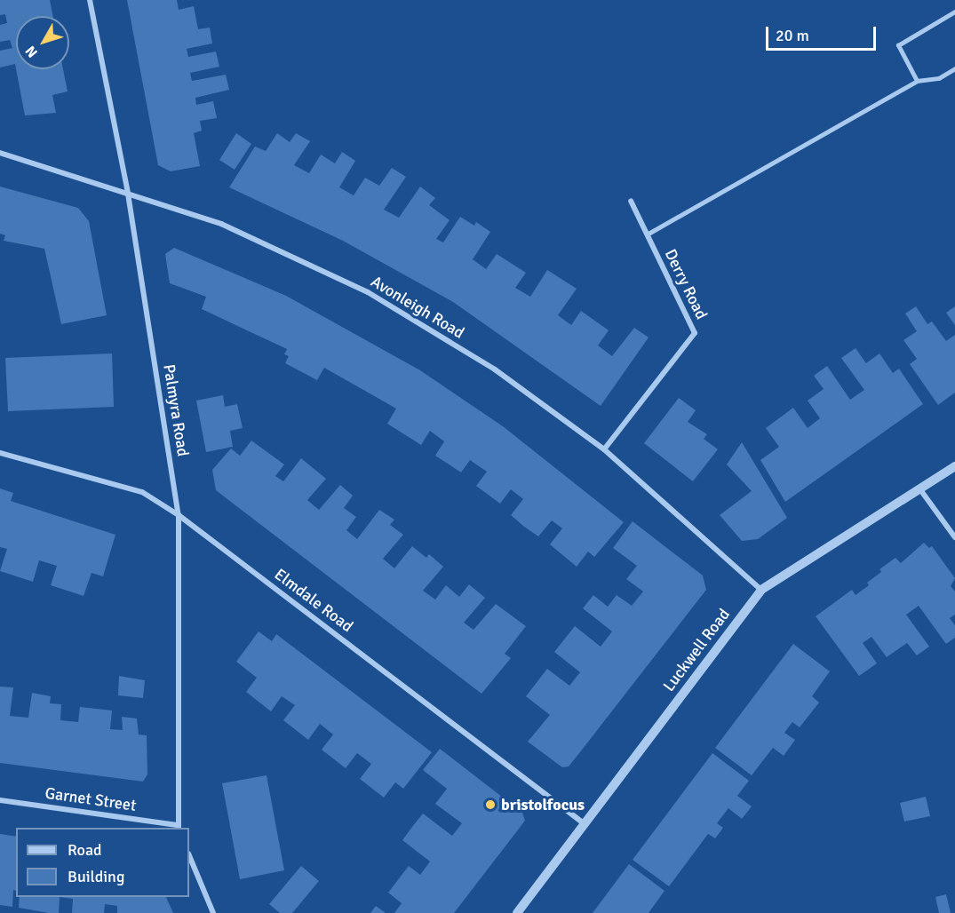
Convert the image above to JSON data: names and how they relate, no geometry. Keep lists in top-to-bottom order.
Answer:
{
  "streets": {
    "street": [
      "Derry Road",
      "Avonleigh Road",
      "Palmyra Road",
      "Elmdale Road",
      "Luckwell Road",
      "Garnet Street"
    ]
  },
  "crossings": [
    ["Derry Road", "Avonleigh Road"],
    ["Avonleigh Road", "Palmyra Road"],
    ["Avonleigh Road", "Luckwell Road"],
    ["Palmyra Road", "Elmdale Road"],
    ["Palmyra Road", "Garnet Street"],
    ["Elmdale Road", "Luckwell Road"]
  ],
  "places": ["bristolfocus"],
  "legend": ["Road", "Building"],
  "scale_bar": "20 m",
  "north": "bottom left"
}
